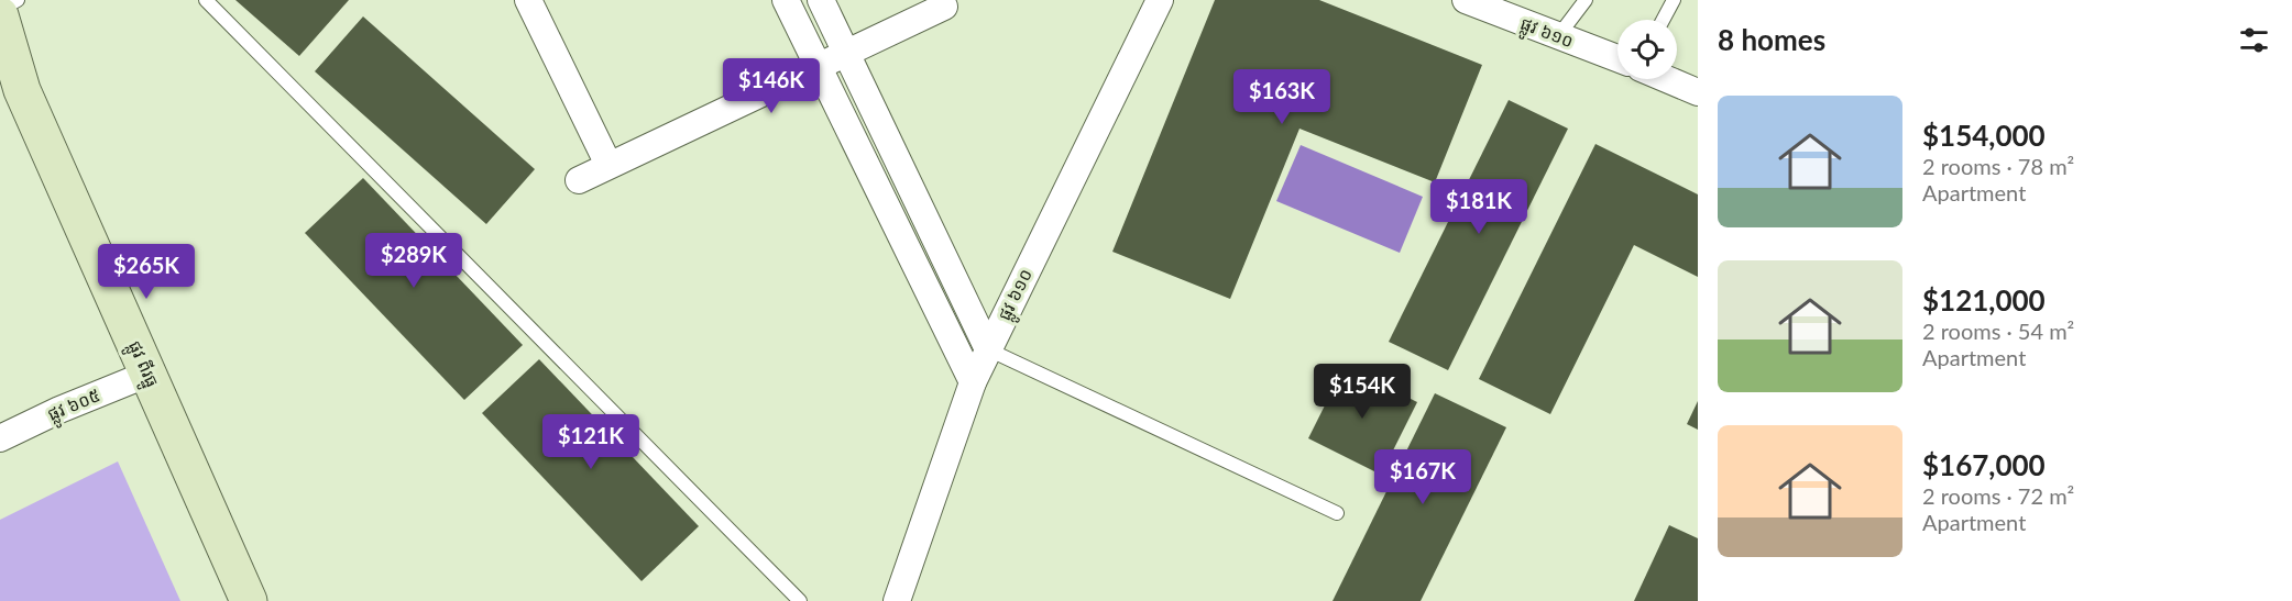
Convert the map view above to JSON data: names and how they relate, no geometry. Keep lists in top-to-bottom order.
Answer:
{
  "streets": {
    "street": ["ផ្លូវ ៦១០", "ផ្លូវ ពីរធ្នូ", "ផ្លូវ ៦០៥"]
  },
  "crossings": [
    ["ផ្លូវ ពីរធ្នូ", "ផ្លូវ ៦០៥"]
  ],
  "page": {
    "heading": "8 homes",
    "price": [
      "$146K",
      "$163K",
      "$181K",
      "$289K",
      "$265K",
      "$154K",
      "$121K",
      "$167K"
    ],
    "list": [
      {
        "name": "$154,000",
        "note": "2 rooms · 78 m² · Apartment"
      },
      {
        "name": "$121,000",
        "note": "2 rooms · 54 m² · Apartment"
      },
      {
        "name": "$167,000",
        "note": "2 rooms · 72 m² · Apartment"
      }
    ]
  }
}
